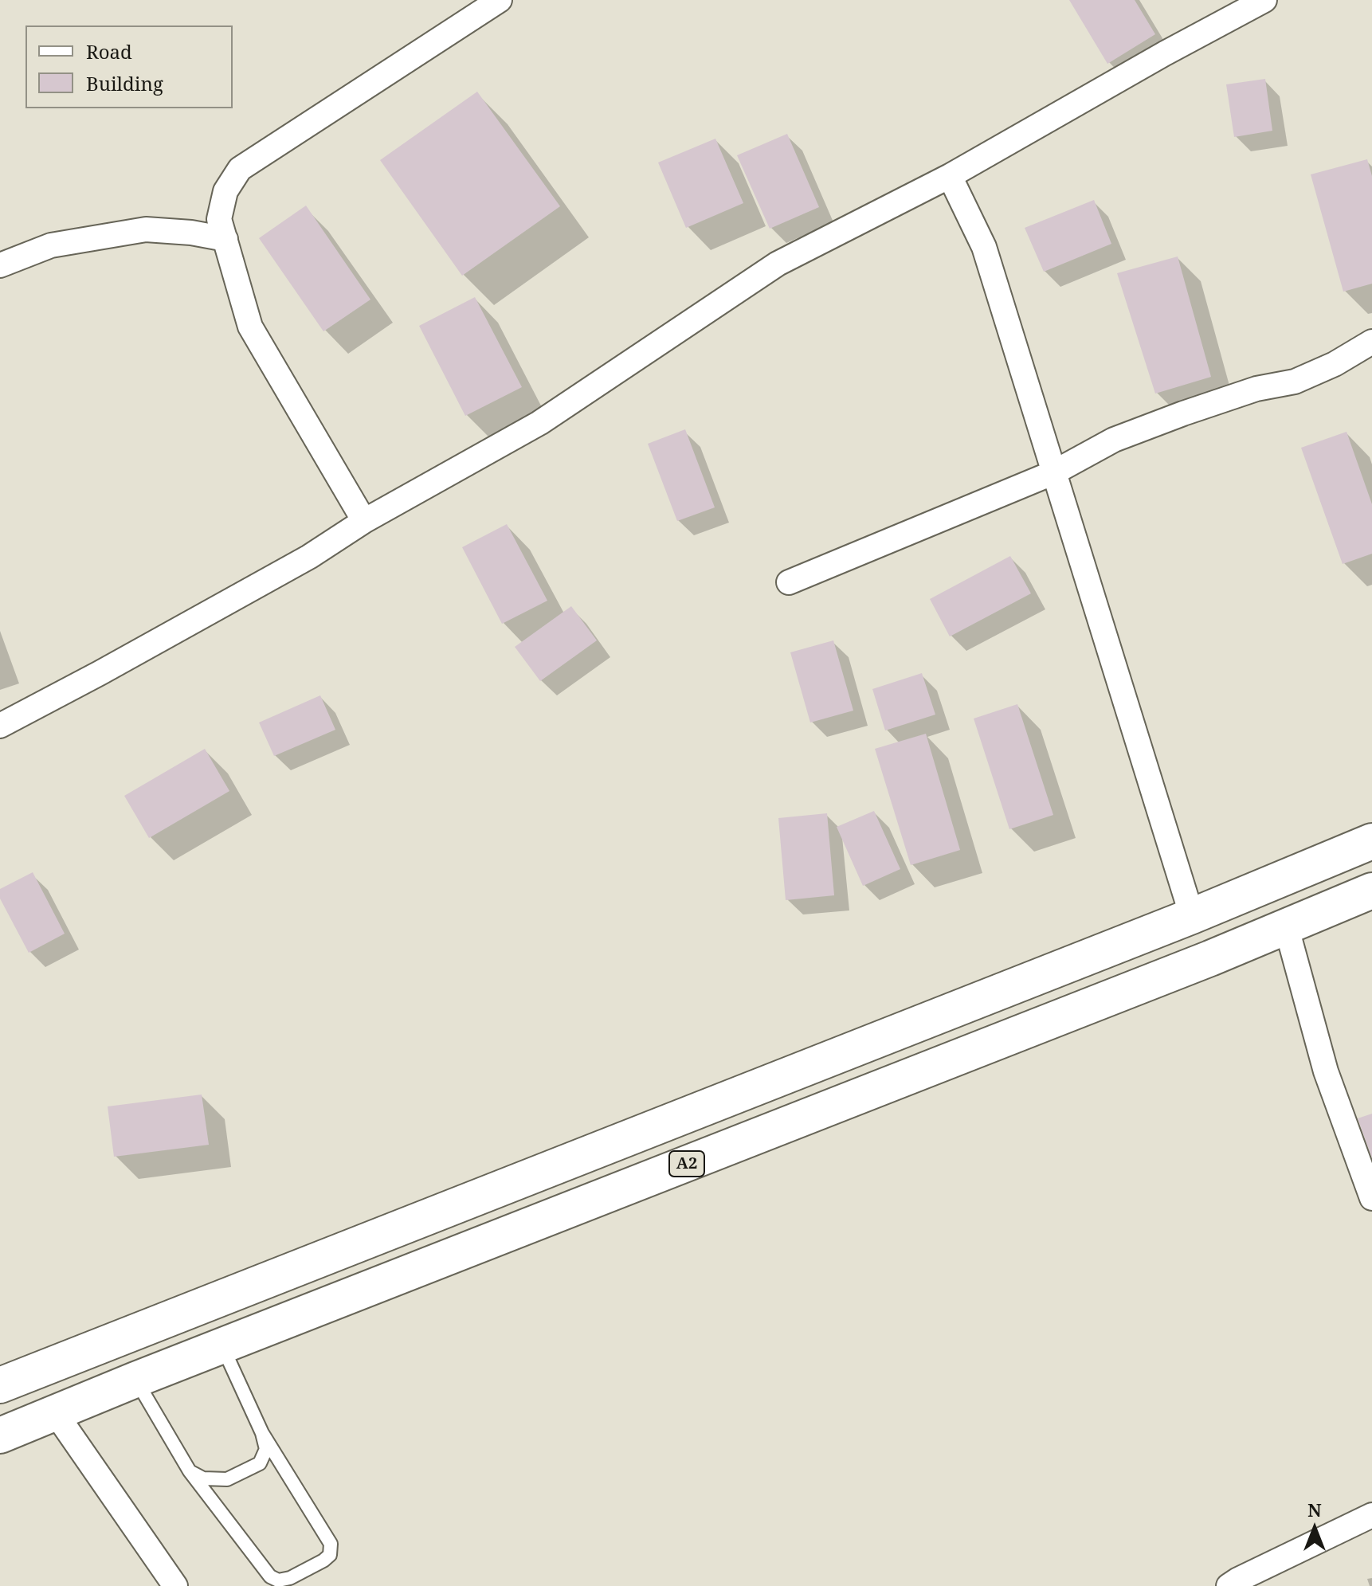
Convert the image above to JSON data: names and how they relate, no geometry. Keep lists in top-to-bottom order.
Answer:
{
  "streets": {
    "highway": ["A2"]
  },
  "legend": ["Road", "Building"],
  "north": "top"
}
